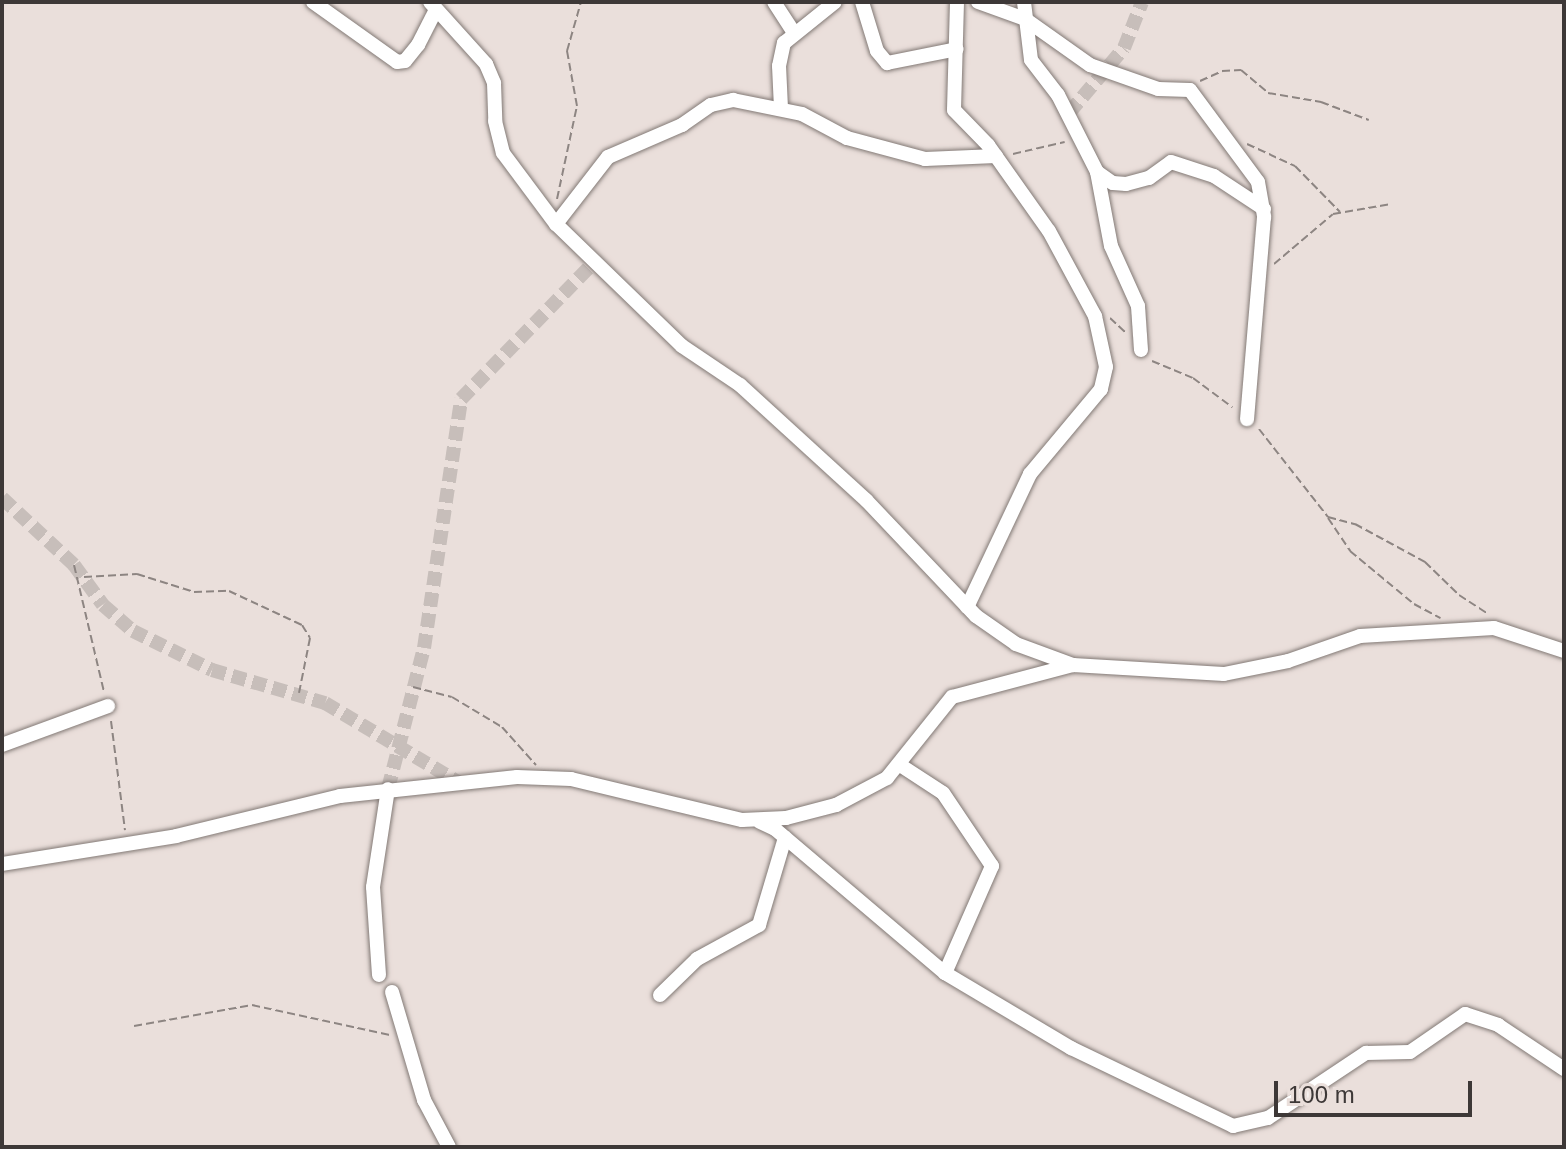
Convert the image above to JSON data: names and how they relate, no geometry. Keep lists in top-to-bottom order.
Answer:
{
  "scale_bar": "100 m"
}
